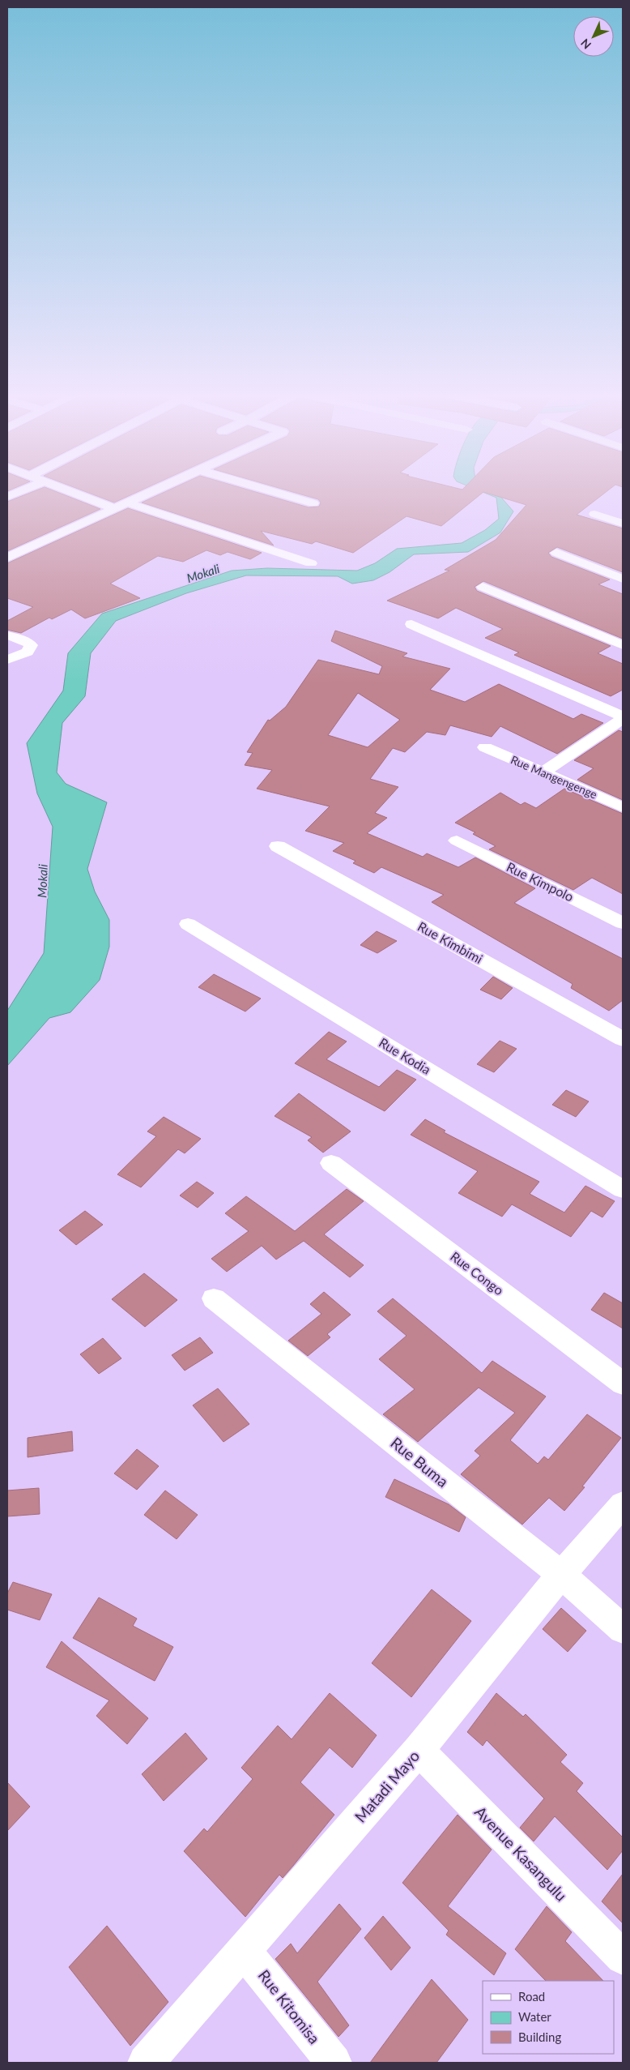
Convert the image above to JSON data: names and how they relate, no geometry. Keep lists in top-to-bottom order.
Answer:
{
  "streets": {
    "street": [
      "Rue Mangengenge",
      "Rue Kimpolo",
      "Rue Kimbimi",
      "Rue Kodia",
      "Rue Congo",
      "Rue Buma",
      "Matadi Mayo",
      "Avenue Kasangulu",
      "Rue Kitomisa"
    ]
  },
  "crossings": [
    ["Rue Buma", "Matadi Mayo"],
    ["Matadi Mayo", "Avenue Kasangulu"],
    ["Matadi Mayo", "Rue Kitomisa"]
  ],
  "water": ["Mokali"],
  "legend": ["Road", "Water", "Building"],
  "north": "bottom left"
}
